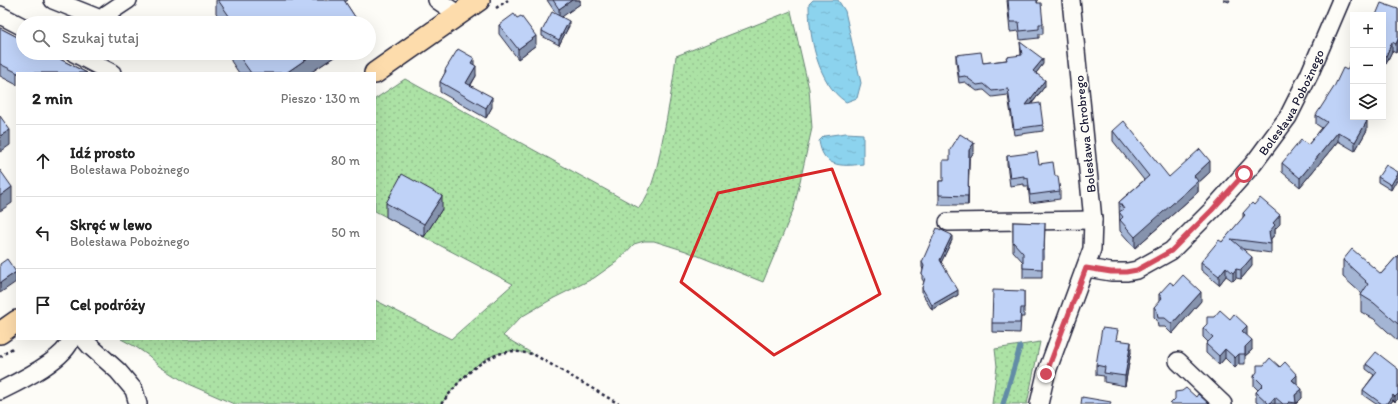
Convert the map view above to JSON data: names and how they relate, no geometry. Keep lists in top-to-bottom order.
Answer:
{
  "streets": {
    "street": ["Bolesława Pobożnego", "Bolesława Chrobrego"]
  },
  "crossings": [
    ["Bolesława Pobożnego", "Bolesława Chrobrego"]
  ],
  "page": {
    "map_buttons": ["+", "−"],
    "search": "Szukaj tutaj",
    "heading": ["2 min", "Pieszo · 130 m"],
    "list": [
      ["Idź prosto", "Bolesława Pobożnego", "80 m"],
      ["Skręć w lewo", "Bolesława Pobożnego", "50 m"],
      "Cel podróży"
    ]
  }
}
